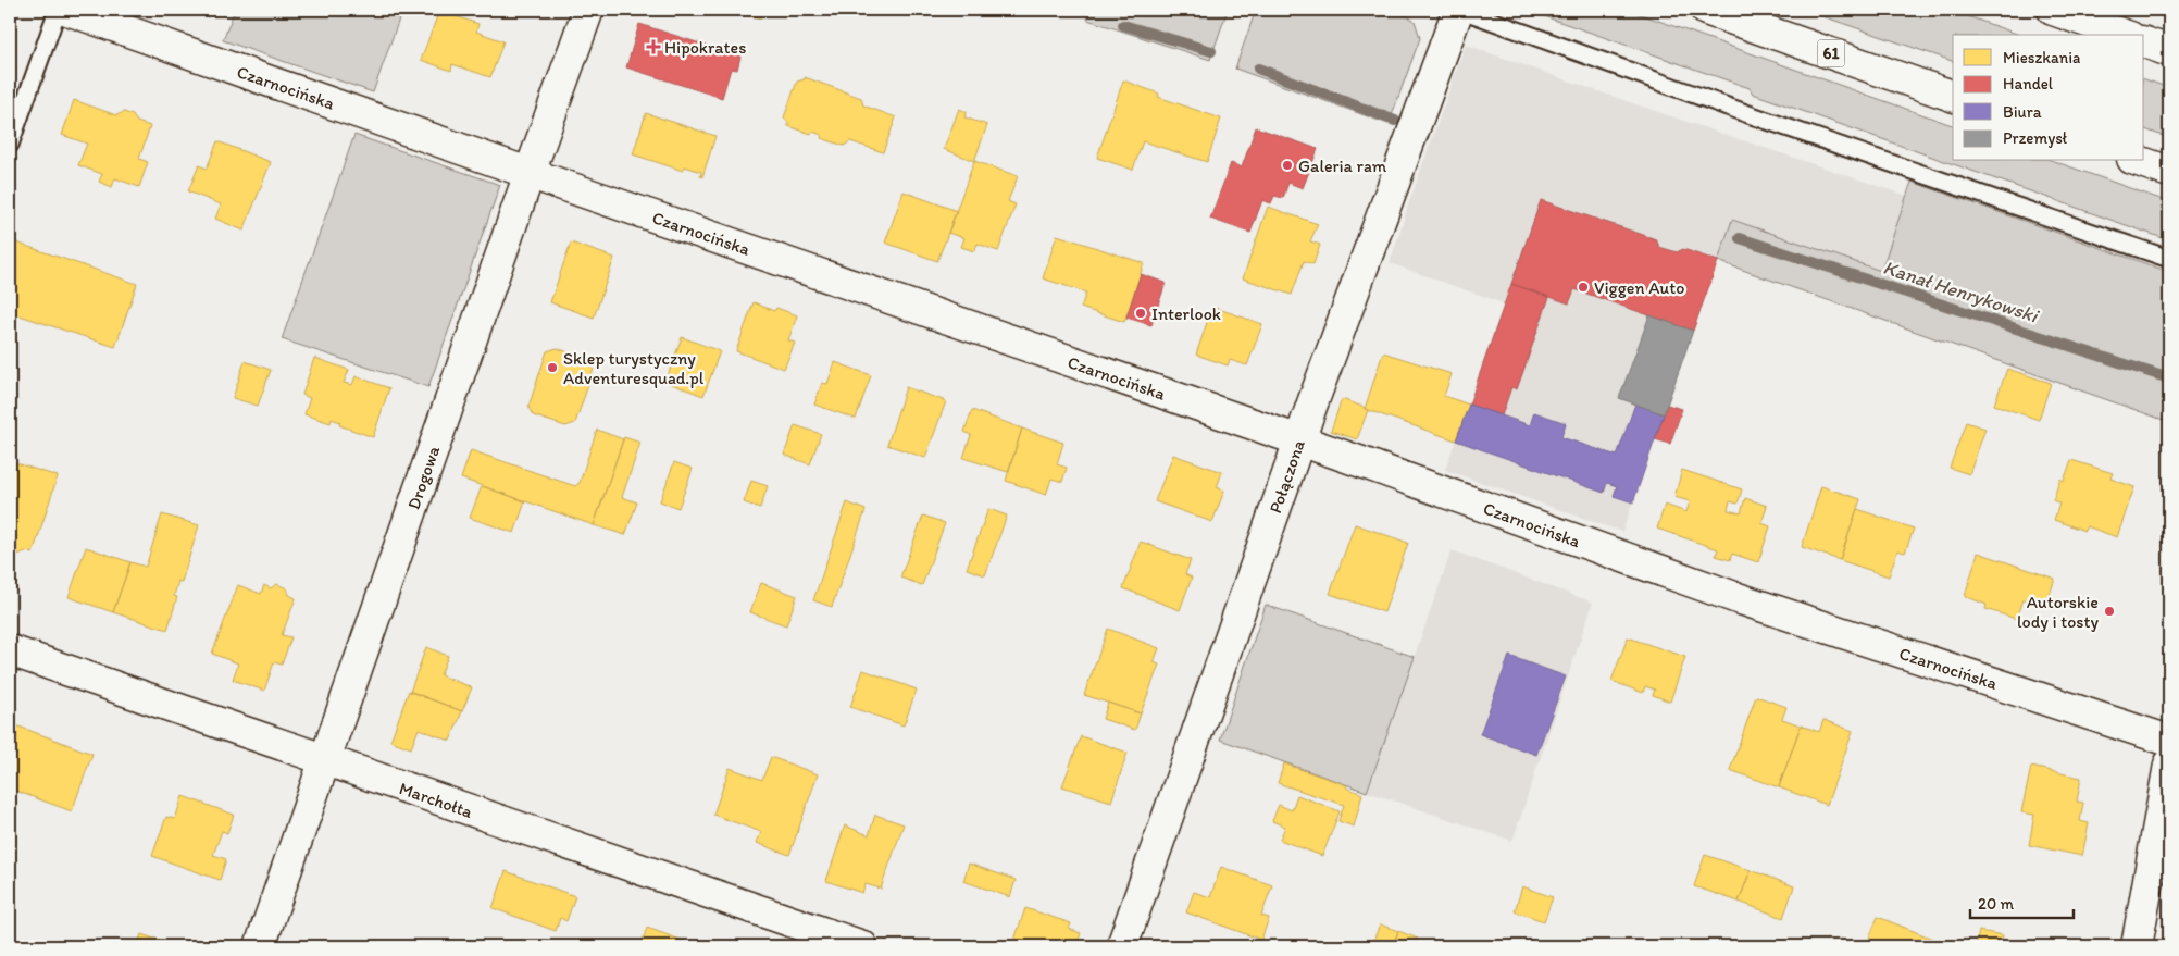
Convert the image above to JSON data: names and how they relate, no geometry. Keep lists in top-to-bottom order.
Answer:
{
  "streets": {
    "street": [
      "61",
      "Czarnocińska",
      "Połączona",
      "Drogowa",
      "Marchołta"
    ]
  },
  "crossings": [
    ["Czarnocińska", "Połączona"],
    ["Czarnocińska", "Drogowa"],
    ["Drogowa", "Marchołta"]
  ],
  "water": ["Kanał Henrykowski"],
  "places": {
    "health": ["Hipokrates"],
    "other": [
      "Galeria ram",
      "Viggen Auto",
      "Interlook",
      "Sklep turystyczny Adventuresquad.pl",
      "Autorskie lody i tosty"
    ]
  },
  "legend": [
    "Mieszkania",
    "Handel",
    "Biura",
    "Przemysł"
  ],
  "scale_bar": "20 m"
}
